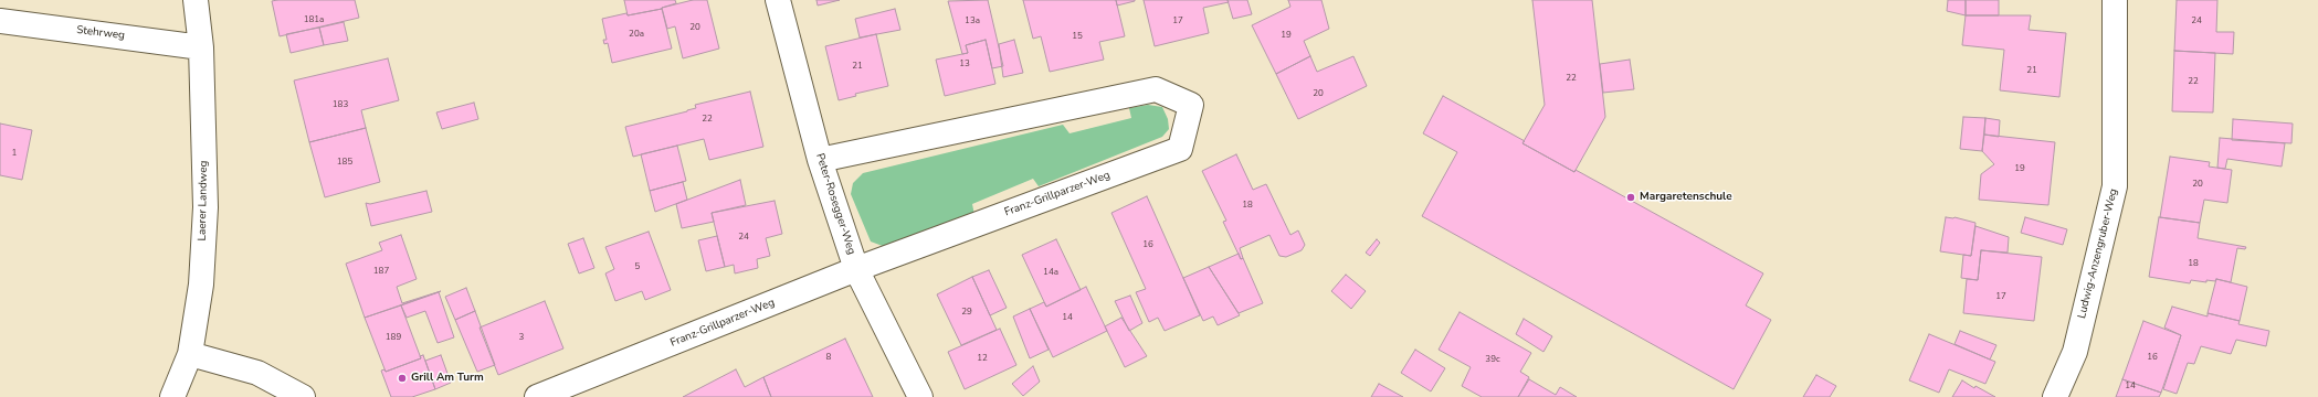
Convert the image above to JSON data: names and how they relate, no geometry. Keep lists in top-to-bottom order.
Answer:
{
  "streets": {
    "street": [
      "Stehrweg",
      "Franz-Grillparzer-Weg",
      "Laerer Landweg",
      "Peter-Rosegger-Weg",
      "Ludwig-Anzengruber-Weg"
    ]
  },
  "crossings": [
    ["Stehrweg", "Laerer Landweg"],
    ["Franz-Grillparzer-Weg", "Peter-Rosegger-Weg"]
  ],
  "places": ["Margaretenschule", "Grill Am Turm"],
  "house_numbers": [
    "181a",
    "13a",
    "17",
    "24",
    "20",
    "20a",
    "19",
    "15",
    "13",
    "21",
    "21",
    "22",
    "22",
    "20",
    "183",
    "22",
    "1",
    "185",
    "19",
    "20",
    "18",
    "24",
    "16",
    "18",
    "5",
    "187",
    "14a",
    "17",
    "29",
    "14",
    "189",
    "3",
    "8",
    "16",
    "12",
    "39c",
    "14"
  ]
}
